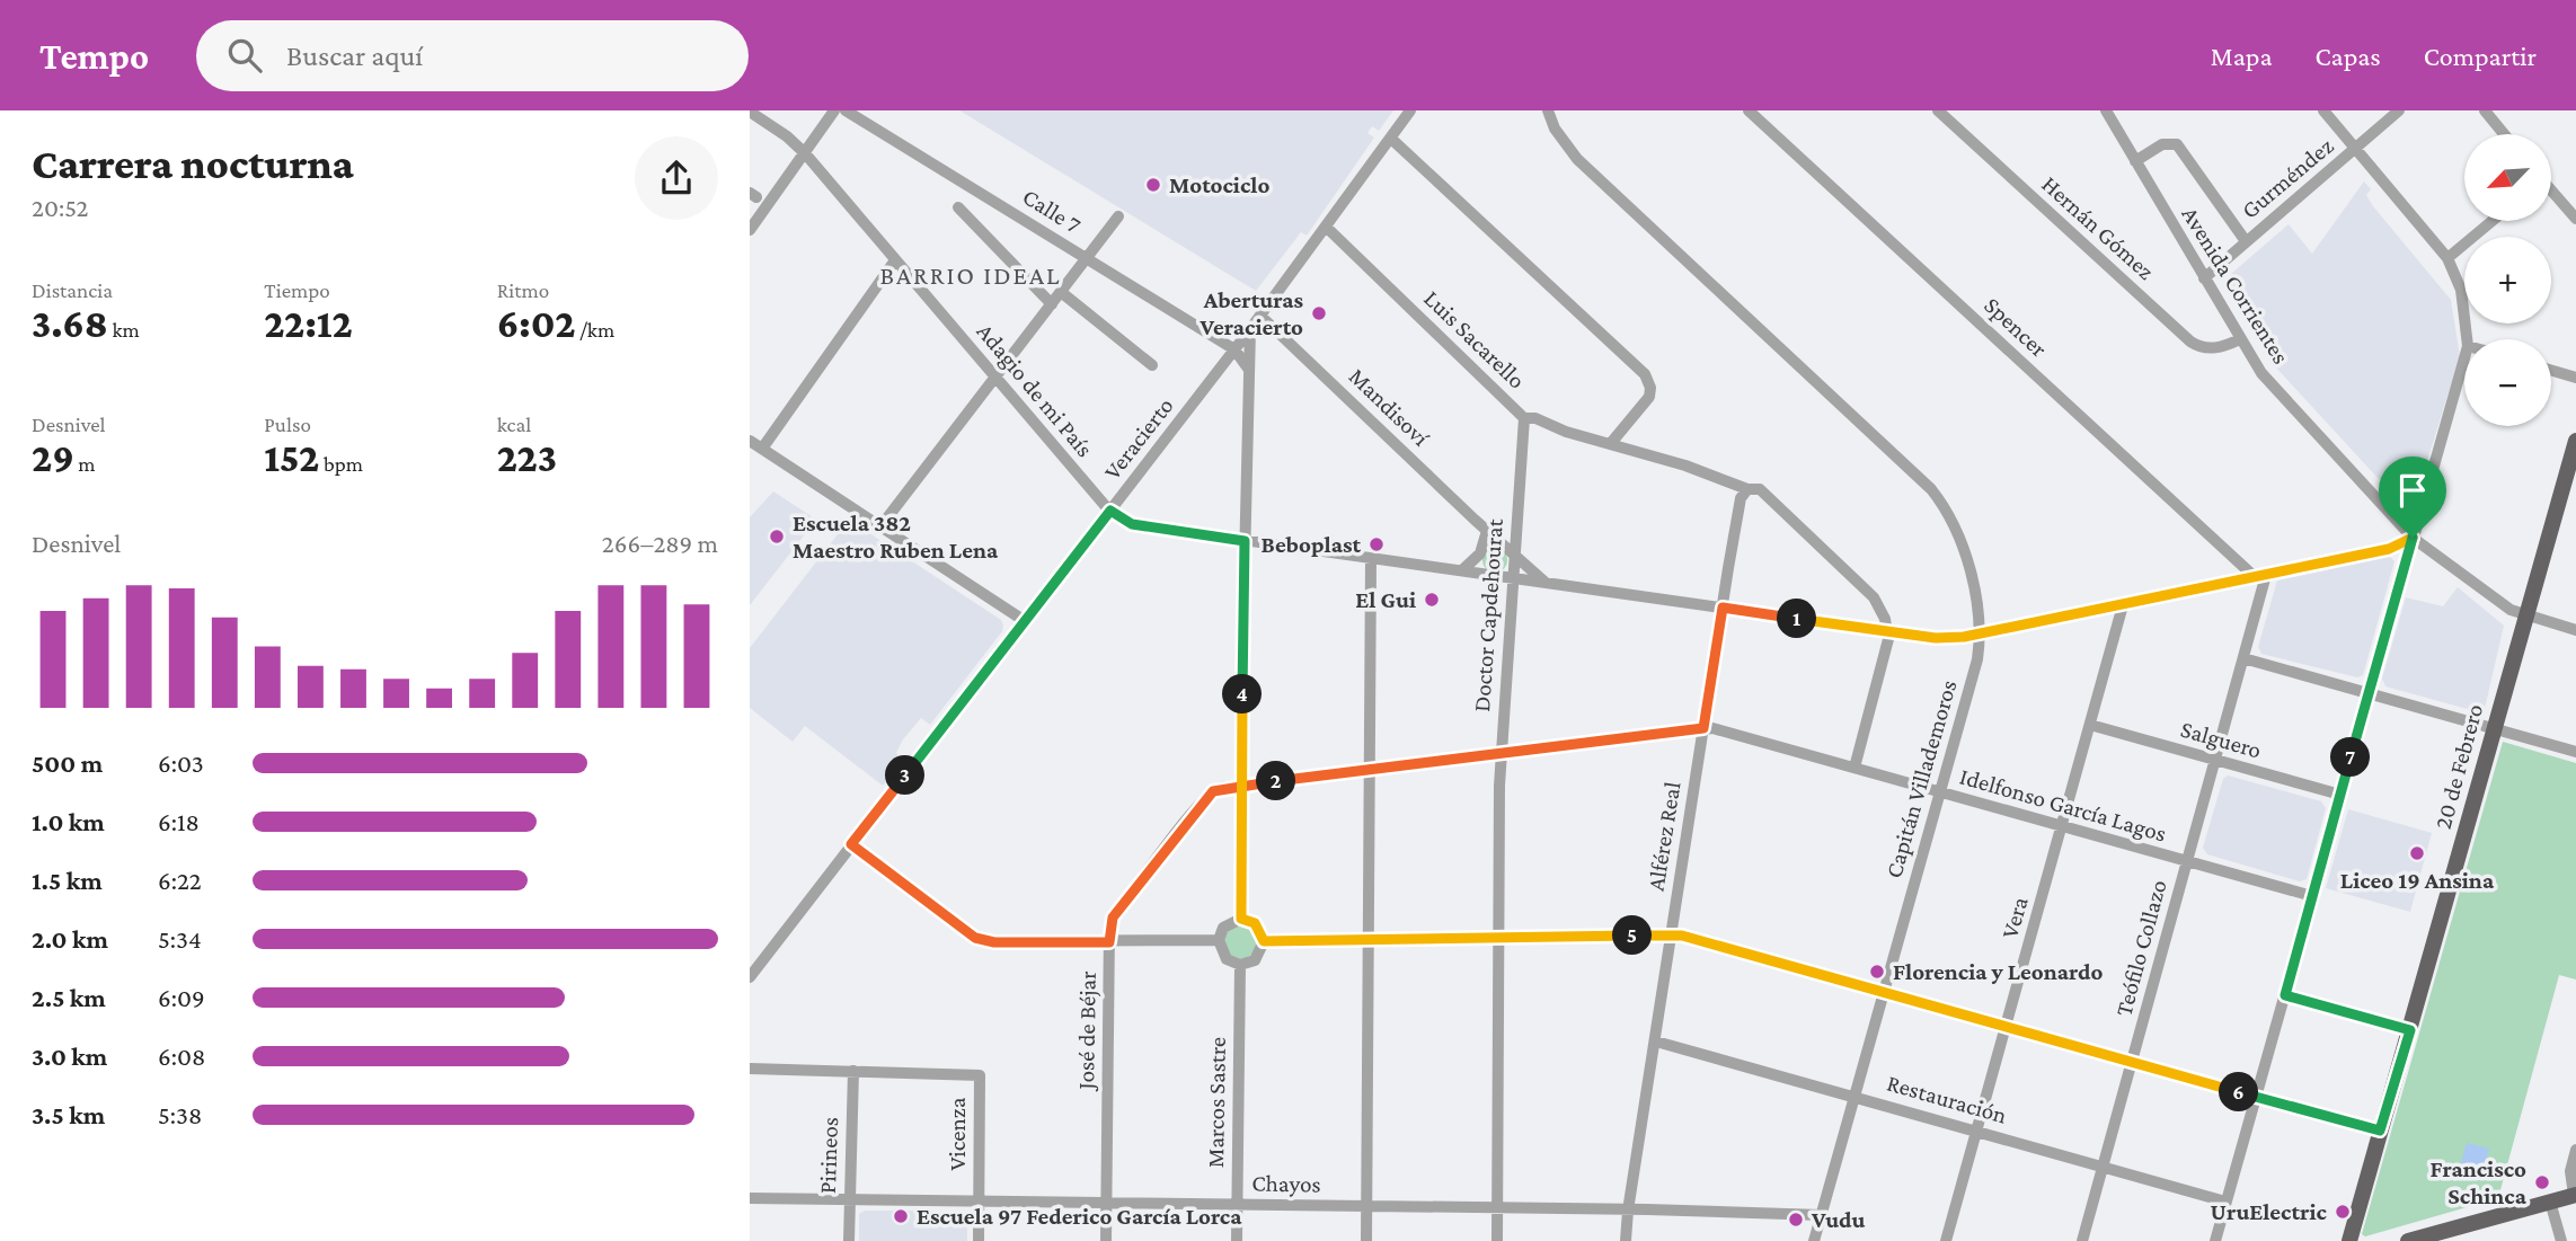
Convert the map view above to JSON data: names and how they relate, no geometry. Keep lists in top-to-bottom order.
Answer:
{
  "streets": {
    "main road": ["20 de Febrero"],
    "street": [
      "Gurméndez",
      "Calle 7",
      "Hernán Gómez",
      "Avenida Corrientes",
      "Spencer",
      "Luis Sacarello",
      "Adagio de mi País",
      "Mandisoví",
      "Veracierto",
      "Doctor Capdehourat",
      "Salguero",
      "Capitán Villademoros",
      "Idelfonso García Lagos",
      "Alférez Real",
      "Vera",
      "Teófilo Collazo",
      "José de Béjar",
      "Restauración",
      "Marcos Sastre",
      "Vicenza",
      "Pirineos",
      "Chayos"
    ]
  },
  "crossings": [
    ["Gurméndez", "Avenida Corrientes"],
    ["Calle 7", "Veracierto"],
    ["Hernán Gómez", "Avenida Corrientes"],
    ["Avenida Corrientes", "20 de Febrero"],
    ["Spencer", "Teófilo Collazo"],
    ["Luis Sacarello", "Veracierto"],
    ["Luis Sacarello", "Doctor Capdehourat"],
    ["Luis Sacarello", "Alférez Real"],
    ["Adagio de mi País", "Veracierto"],
    ["Mandisoví", "Veracierto"],
    ["Mandisoví", "Doctor Capdehourat"],
    ["Doctor Capdehourat", "Idelfonso García Lagos"],
    ["Doctor Capdehourat", "Chayos"],
    ["Salguero", "Vera"],
    ["Salguero", "Teófilo Collazo"],
    ["Capitán Villademoros", "Idelfonso García Lagos"],
    ["Capitán Villademoros", "Restauración"],
    ["Capitán Villademoros", "Chayos"],
    ["Idelfonso García Lagos", "Alférez Real"],
    ["Idelfonso García Lagos", "Vera"],
    ["Idelfonso García Lagos", "Teófilo Collazo"],
    ["Idelfonso García Lagos", "José de Béjar"],
    ["Alférez Real", "Restauración"],
    ["Alférez Real", "Chayos"],
    ["Vera", "Restauración"],
    ["Teófilo Collazo", "Restauración"],
    ["José de Béjar", "Chayos"],
    ["Marcos Sastre", "Chayos"],
    ["Vicenza", "Pirineos"],
    ["Vicenza", "Chayos"],
    ["Pirineos", "Chayos"]
  ],
  "districts": ["BARRIO IDEAL"],
  "places": [
    "Motociclo",
    "Aberturas Veracierto",
    "Escuela 382 Maestro Ruben Lena",
    "Beboplast",
    "El Gui",
    "Liceo 19 Ansina",
    "Florencia y Leonardo",
    "Francisco Schinca",
    "UruElectric",
    "Escuela 97 Federico García Lorca",
    "Vudu"
  ],
  "north": "bottom left",
  "page": {
    "header": "Tempo",
    "search": "Buscar aquí",
    "nav": ["Mapa", "Capas", "Compartir"],
    "heading": ["Carrera nocturna", "20:52"],
    "map_buttons": ["+", "−"],
    "stats": [
      ["Distancia", "3.68 km"],
      ["Tiempo", "22:12"],
      ["Ritmo", "6:02 /km"],
      ["Desnivel", "29 m"],
      ["Pulso", "152 bpm"],
      ["kcal", "223"]
    ],
    "chart": ["Desnivel", "266–289 m"],
    "pins": [
      "1",
      "4",
      "7",
      "3",
      "2",
      "5",
      "6"
    ],
    "list": [
      {
        "name": "500 m",
        "note": "6:03"
      },
      {
        "name": "1.0 km",
        "note": "6:18"
      },
      {
        "name": "1.5 km",
        "note": "6:22"
      },
      {
        "name": "2.0 km",
        "note": "5:34"
      },
      {
        "name": "2.5 km",
        "note": "6:09"
      },
      {
        "name": "3.0 km",
        "note": "6:08"
      },
      {
        "name": "3.5 km",
        "note": "5:38"
      }
    ]
  }
}
